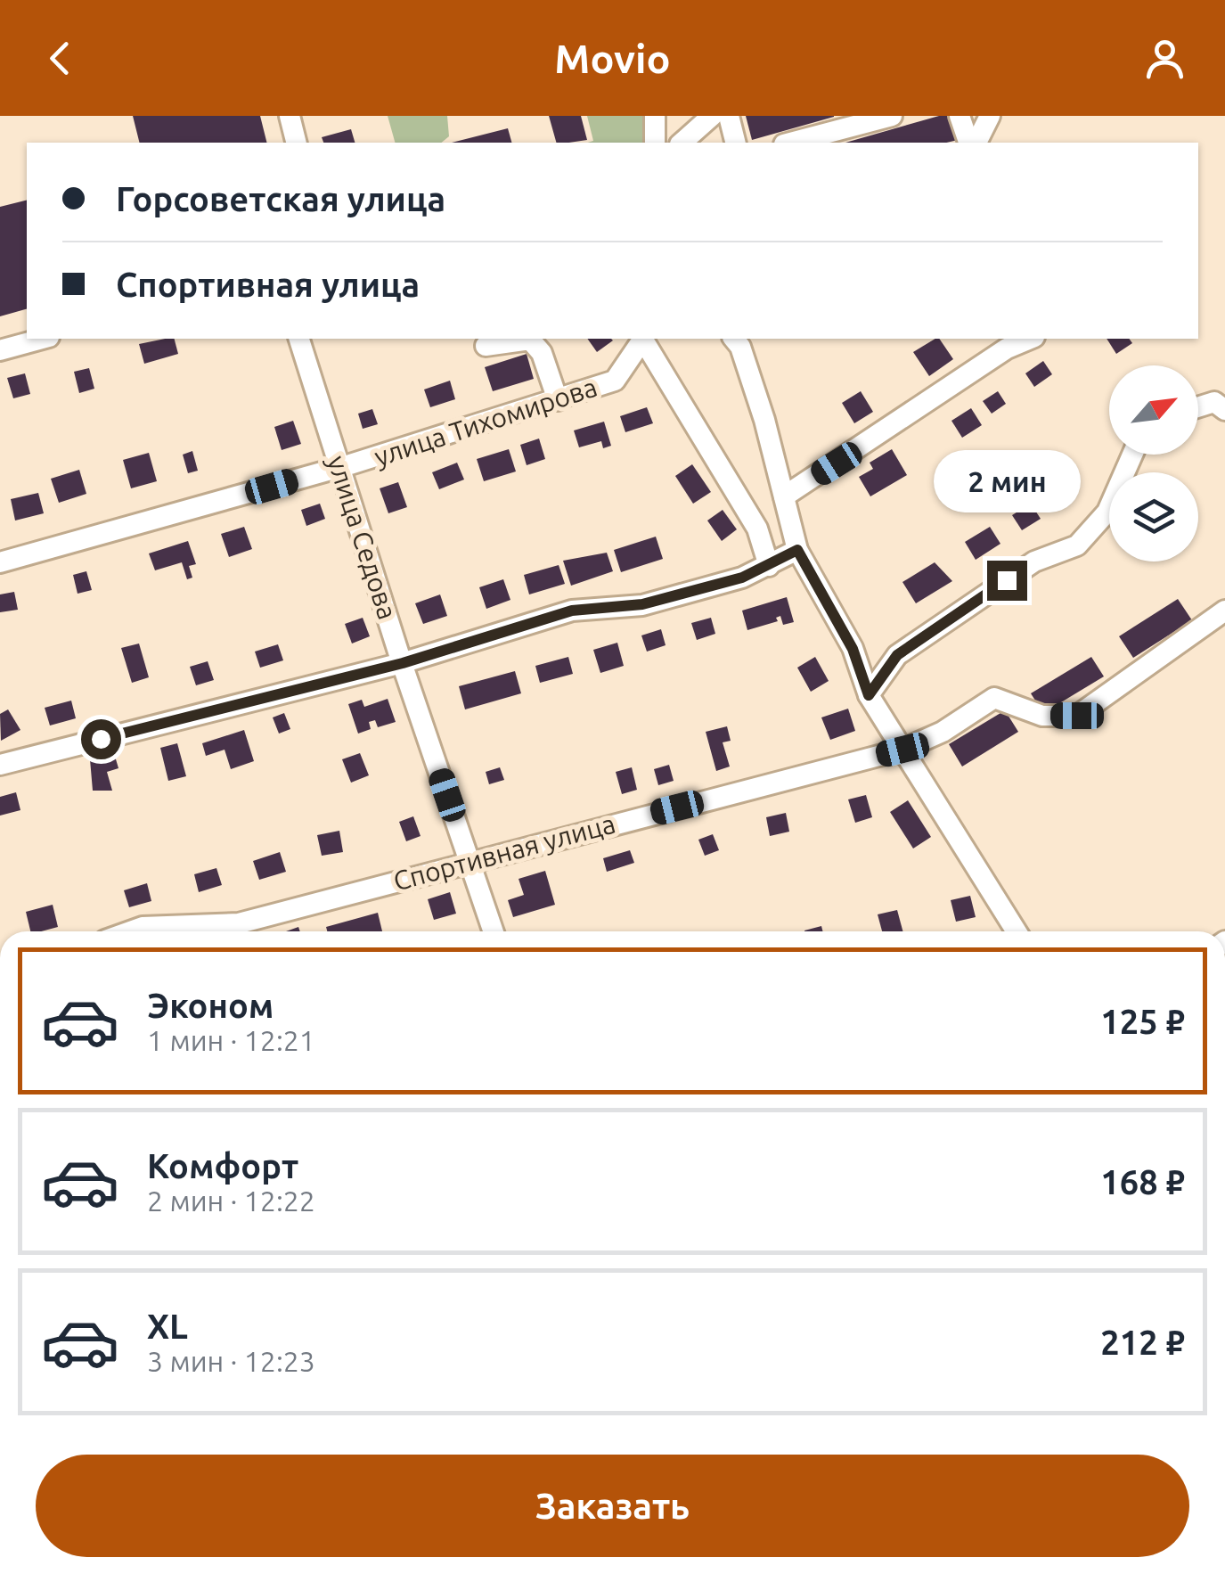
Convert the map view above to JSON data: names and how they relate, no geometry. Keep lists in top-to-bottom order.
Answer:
{
  "streets": {
    "street": ["улица Тихомирова", "улица Седова", "Спортивная улица"]
  },
  "crossings": [
    ["улица Тихомирова", "улица Седова"],
    ["улица Седова", "Спортивная улица"]
  ],
  "north": "top right",
  "page": {
    "header": "Movio",
    "banner": ["Горсоветская улица", "Спортивная улица"],
    "bubble": "2 мин",
    "list": [
      {
        "name": "Эконом",
        "note": "1 мин · 12:21",
        "value": "125 ₽"
      },
      {
        "name": "Комфорт",
        "note": "2 мин · 12:22",
        "value": "168 ₽"
      },
      {
        "name": "XL",
        "note": "3 мин · 12:23",
        "value": "212 ₽"
      }
    ],
    "buttons": "Заказать"
  }
}
